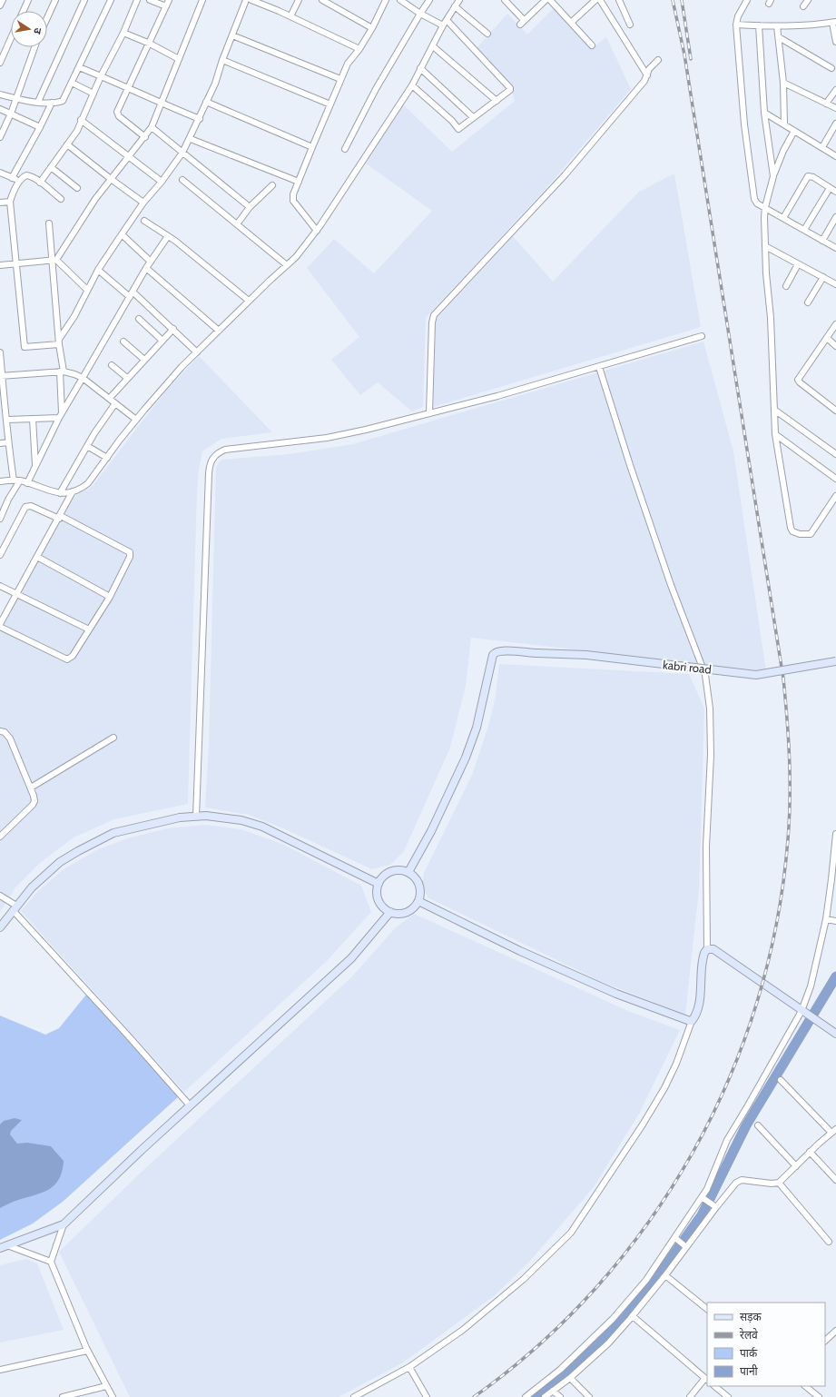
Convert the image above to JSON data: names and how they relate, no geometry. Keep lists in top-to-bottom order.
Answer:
{
  "streets": {
    "street": ["kabri road"]
  },
  "legend": [
    "सड़क",
    "रेलवे",
    "पार्क",
    "पानी"
  ],
  "north": "right"
}
